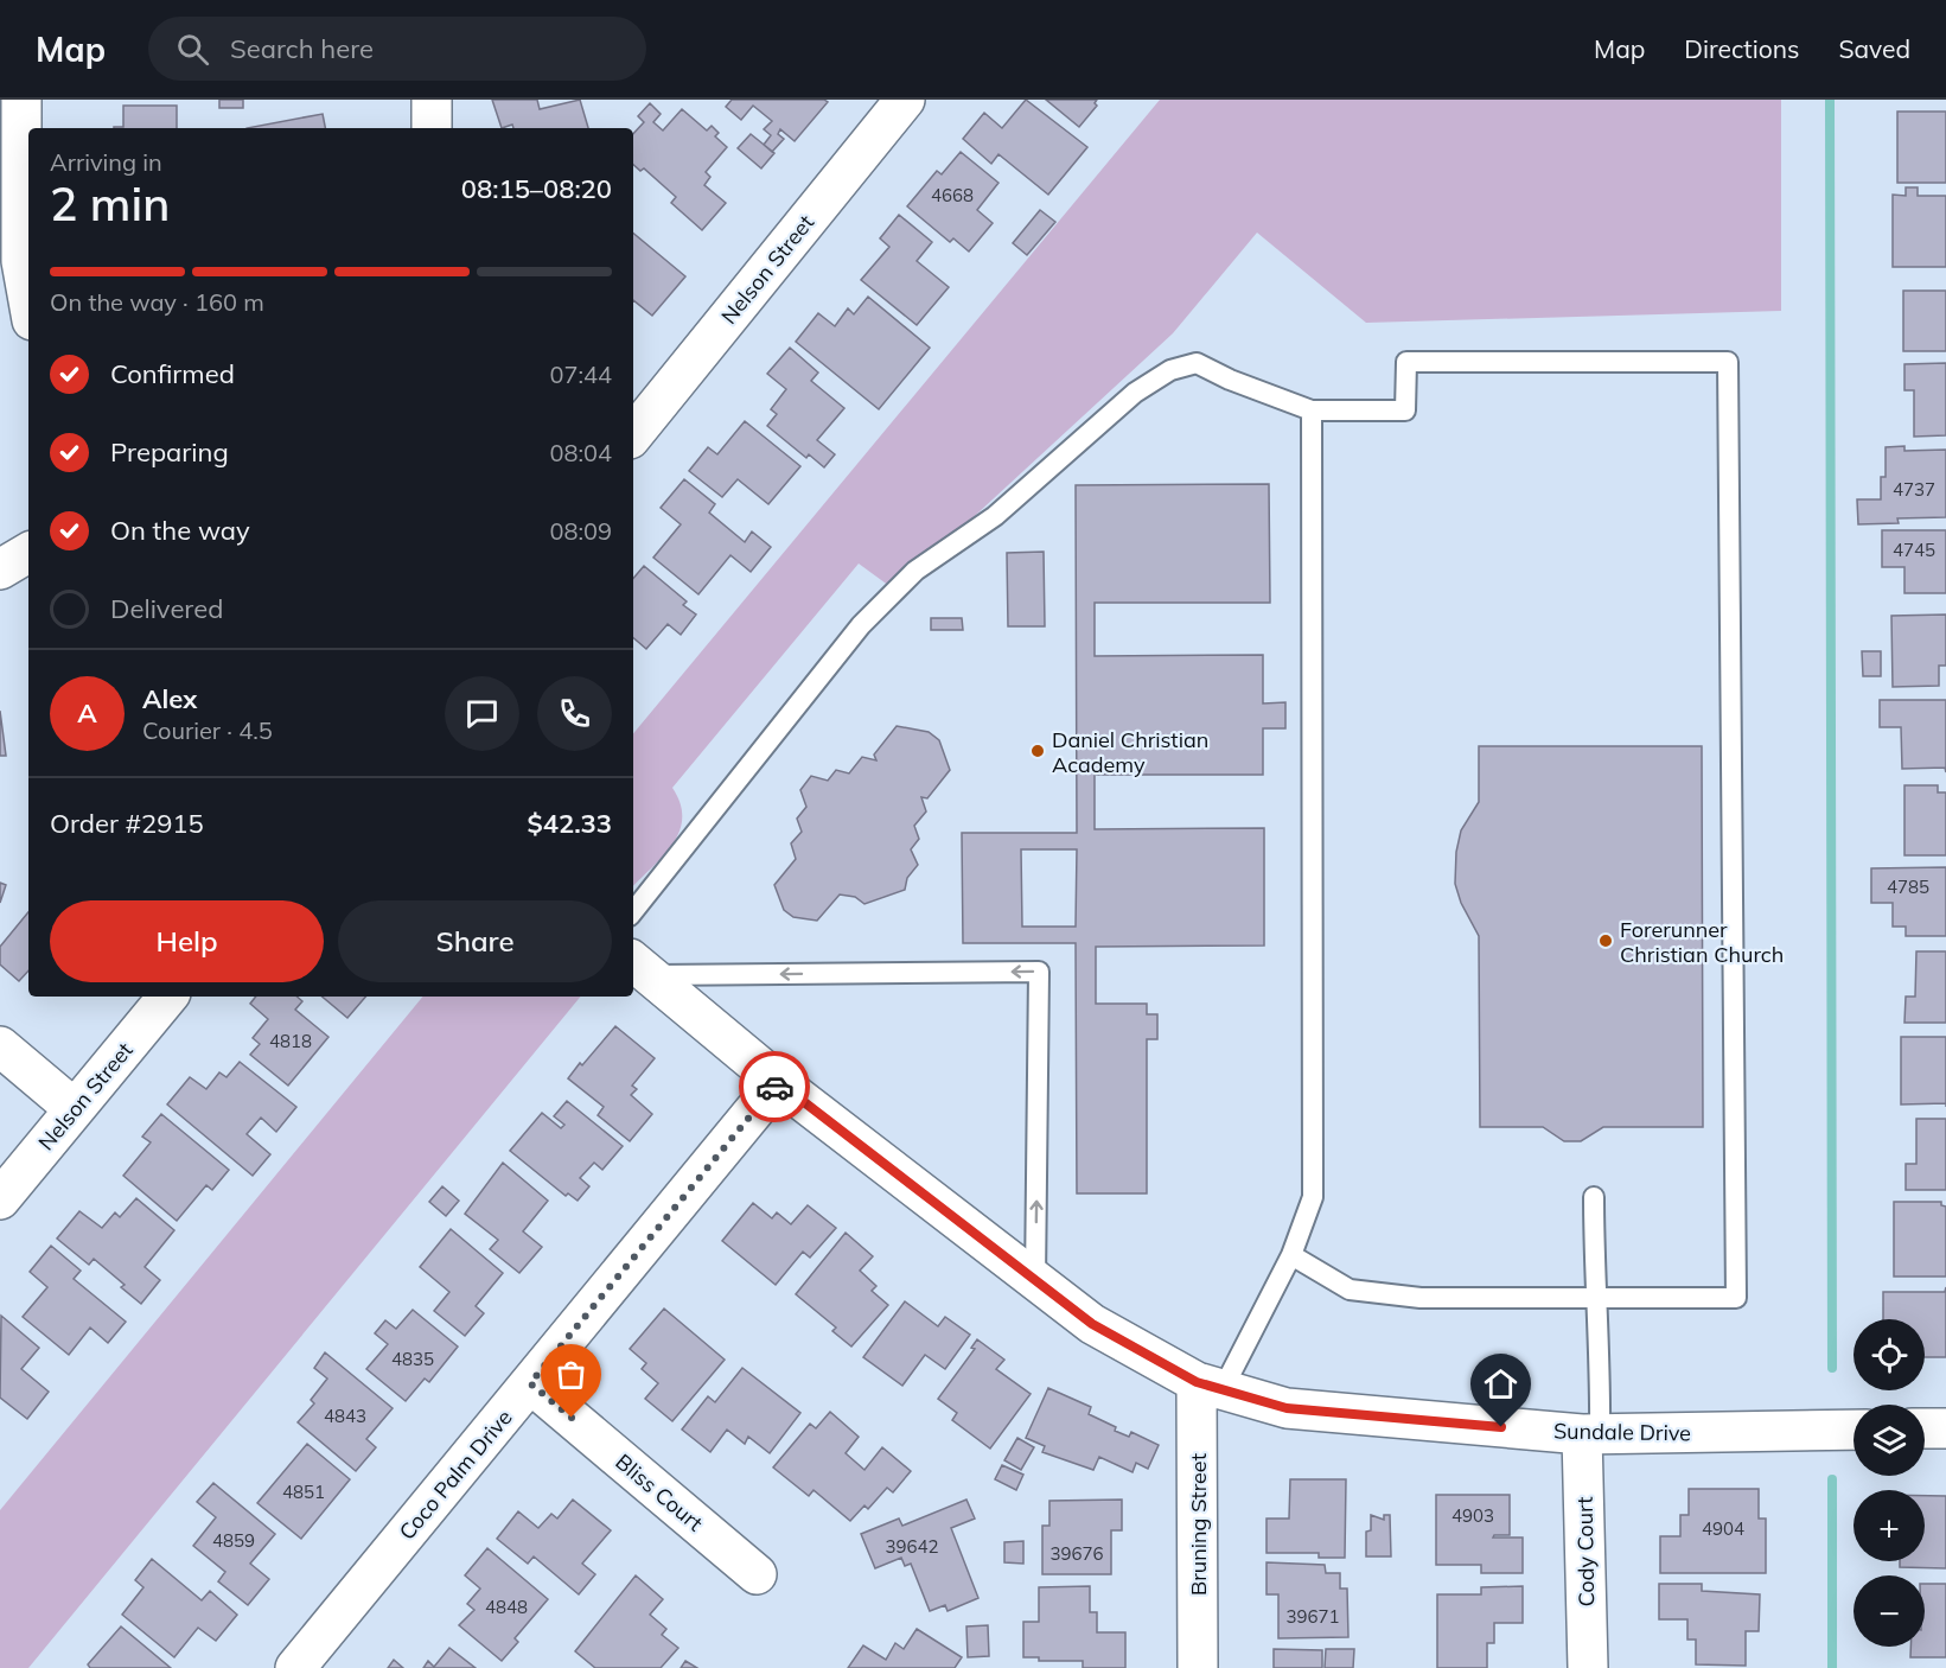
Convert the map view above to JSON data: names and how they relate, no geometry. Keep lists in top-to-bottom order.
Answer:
{
  "streets": {
    "street": [
      "Nelson Street",
      "Sundale Drive",
      "Coco Palm Drive",
      "Bliss Court",
      "Bruning Street",
      "Cody Court"
    ]
  },
  "crossings": [
    ["Sundale Drive", "Coco Palm Drive"],
    ["Sundale Drive", "Bruning Street"],
    ["Sundale Drive", "Cody Court"],
    ["Coco Palm Drive", "Bliss Court"]
  ],
  "places": ["Daniel Christian Academy", "Forerunner Christian Church"],
  "house_numbers": [
    "4668",
    "4737",
    "4745",
    "4785",
    "4818",
    "4835",
    "4843",
    "4851",
    "4903",
    "4904",
    "4859",
    "39642",
    "39676",
    "4848",
    "39671"
  ],
  "page": {
    "header": "Map",
    "search": "Search here",
    "nav": ["Map", "Directions", "Saved"],
    "heading": ["2 min", "Arriving in", "08:15–08:20"],
    "panel": [
      "Alex",
      "Courier · 4.5",
      "Order #2915",
      "$42.33"
    ],
    "bar": "On the way · 160 m",
    "list": [
      ["Confirmed", "07:44"],
      ["Preparing", "08:04"],
      ["On the way", "08:09"],
      "Delivered"
    ],
    "round": "A",
    "buttons": ["Help", "Share"],
    "map_buttons": ["+", "−"]
  }
}
